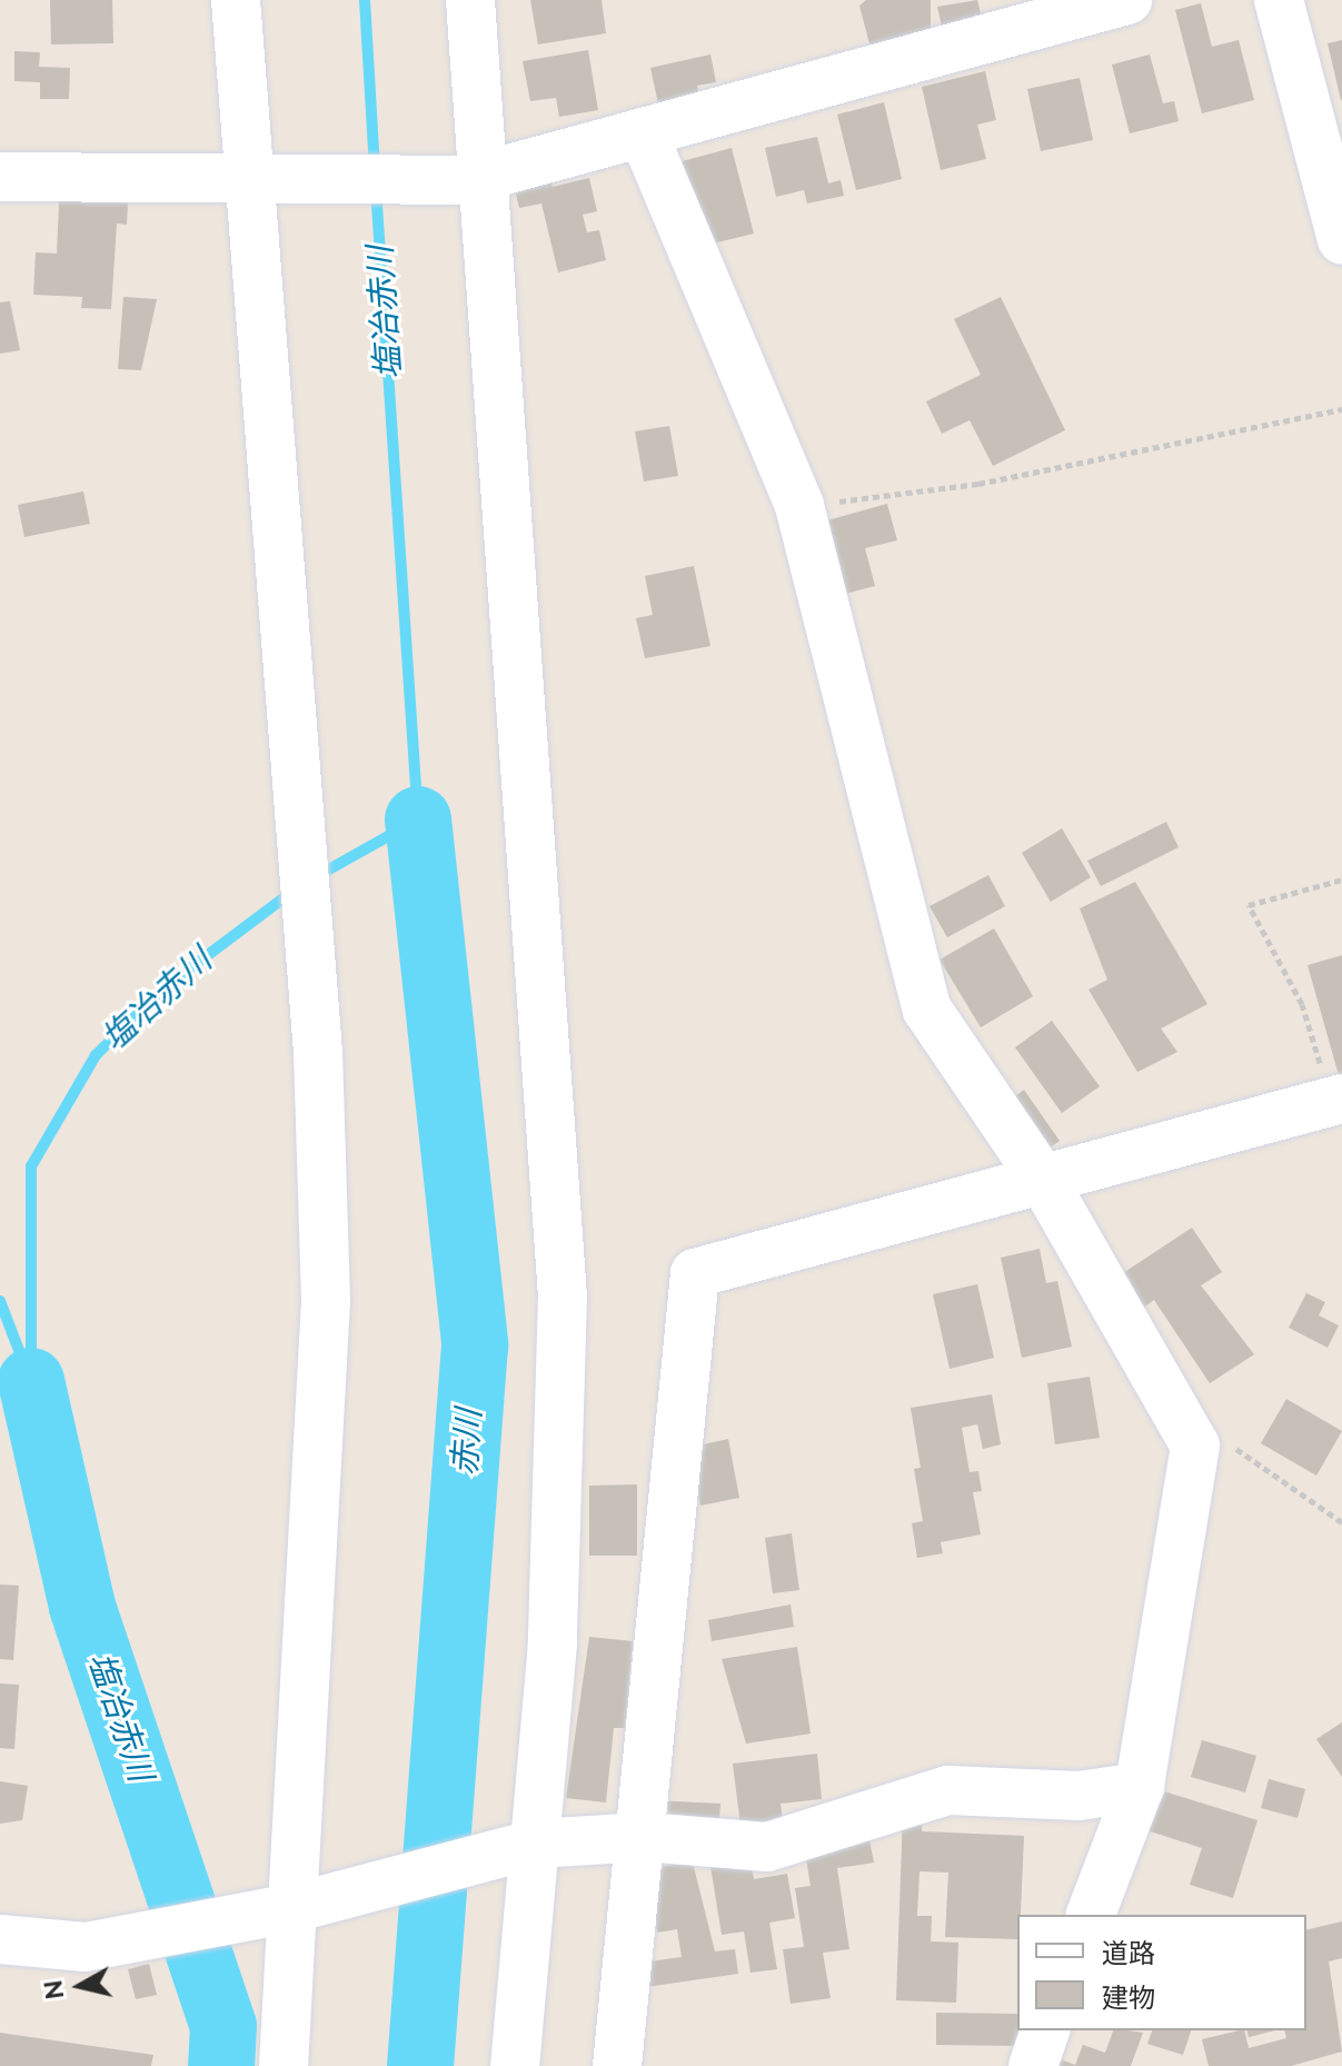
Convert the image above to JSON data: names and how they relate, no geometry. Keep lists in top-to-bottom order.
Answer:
{
  "water": ["塩冶赤川", "赤川"],
  "legend": ["道路", "建物"],
  "north": "left"
}
